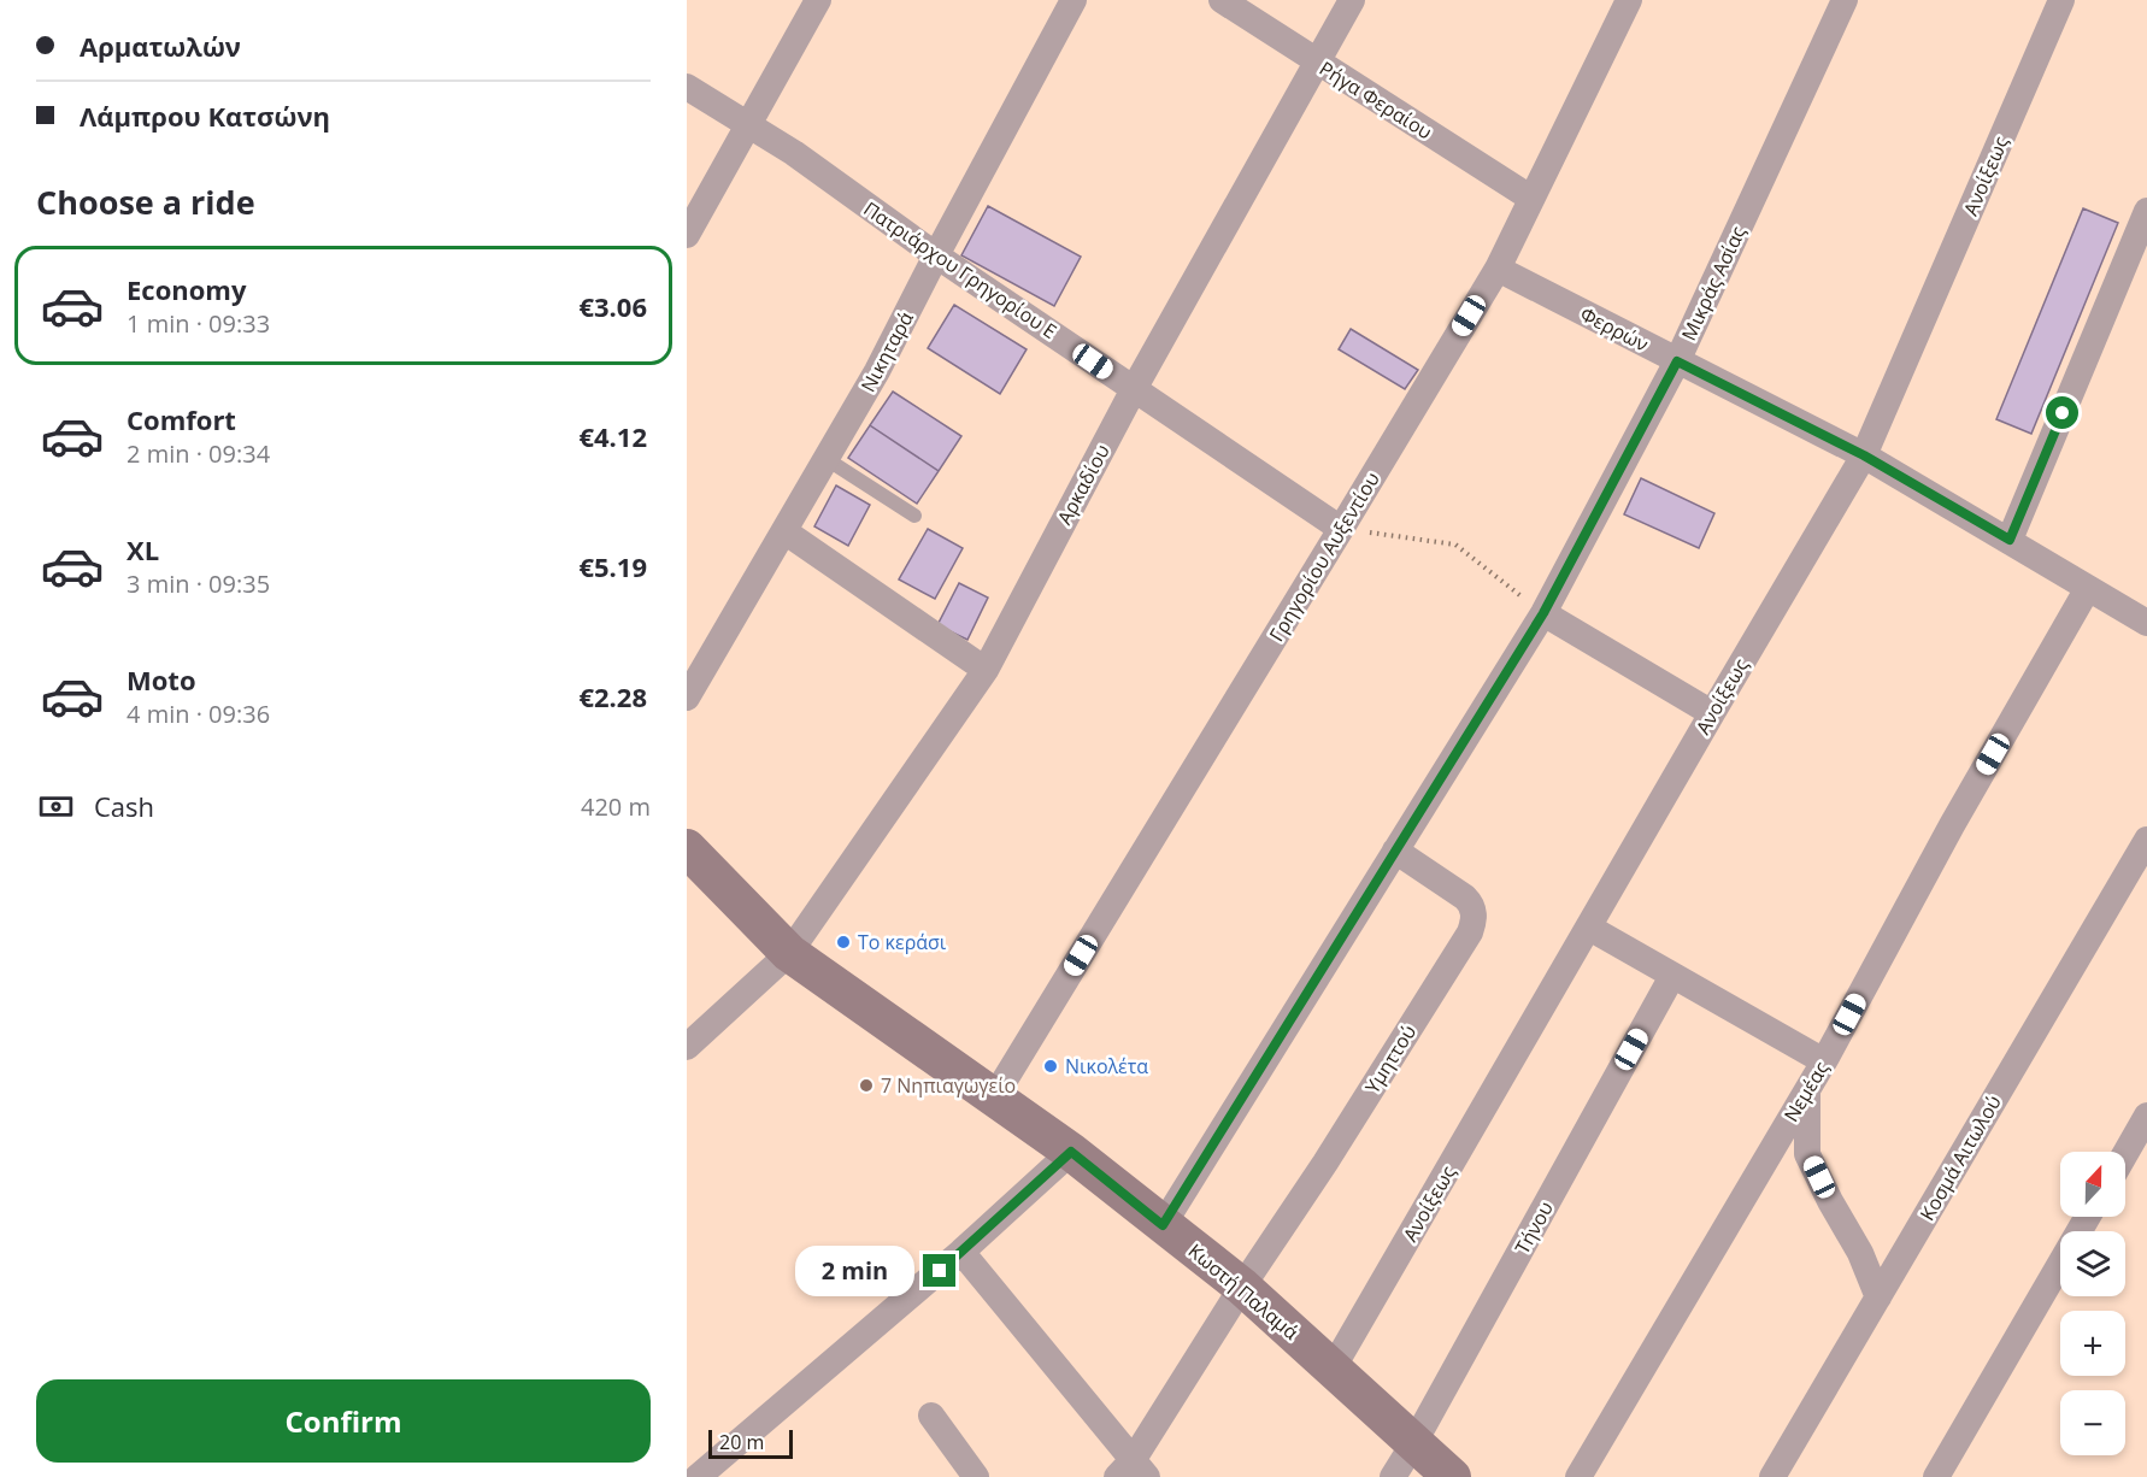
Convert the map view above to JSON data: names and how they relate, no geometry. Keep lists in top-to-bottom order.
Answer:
{
  "streets": {
    "street": [
      "Ρήγα Φεραίου",
      "Ανοίξεως",
      "Πατριάρχου Γρηγορίου Ε",
      "Μικράς Ασίας",
      "Φερρών",
      "Νικηταρά",
      "Αρκαδίου",
      "Γρηγορίου Αυξεντίου",
      "Υμηττού",
      "Νεμέας",
      "Κοσμά Αιτωλού",
      "Τήνου",
      "Κωστή Παλαμά"
    ]
  },
  "crossings": [
    ["Ρήγα Φεραίου", "Αρκαδίου"],
    ["Ρήγα Φεραίου", "Γρηγορίου Αυξεντίου"],
    ["Ανοίξεως", "Φερρών"],
    ["Ανοίξεως", "Κωστή Παλαμά"],
    ["Πατριάρχου Γρηγορίου Ε", "Νικηταρά"],
    ["Πατριάρχου Γρηγορίου Ε", "Αρκαδίου"],
    ["Πατριάρχου Γρηγορίου Ε", "Γρηγορίου Αυξεντίου"],
    ["Μικράς Ασίας", "Φερρών"],
    ["Μικράς Ασίας", "Υμηττού"],
    ["Μικράς Ασίας", "Κωστή Παλαμά"],
    ["Φερρών", "Γρηγορίου Αυξεντίου"],
    ["Φερρών", "Νεμέας"],
    ["Αρκαδίου", "Κωστή Παλαμά"],
    ["Γρηγορίου Αυξεντίου", "Κωστή Παλαμά"],
    ["Υμηττού", "Κωστή Παλαμά"],
    ["Τήνου", "Κωστή Παλαμά"]
  ],
  "places": ["Το κεράσι", "Νικολέτα", "7 Νηπιαγωγείο"],
  "scale_bar": "20 m",
  "north": "top",
  "page": {
    "banner": ["Αρματωλών", "Λάμπρου Κατσώνη"],
    "heading": "Choose a ride",
    "list": [
      {
        "name": "Economy",
        "note": "1 min · 09:33",
        "value": "€3.06"
      },
      {
        "name": "Comfort",
        "note": "2 min · 09:34",
        "value": "€4.12"
      },
      {
        "name": "XL",
        "note": "3 min · 09:35",
        "value": "€5.19"
      },
      {
        "name": "Moto",
        "note": "4 min · 09:36",
        "value": "€2.28"
      }
    ],
    "pay": ["Cash", "420 m"],
    "map_buttons": ["+", "−"],
    "bubble": "2 min",
    "buttons": "Confirm",
    "scale": "20 m"
  }
}
